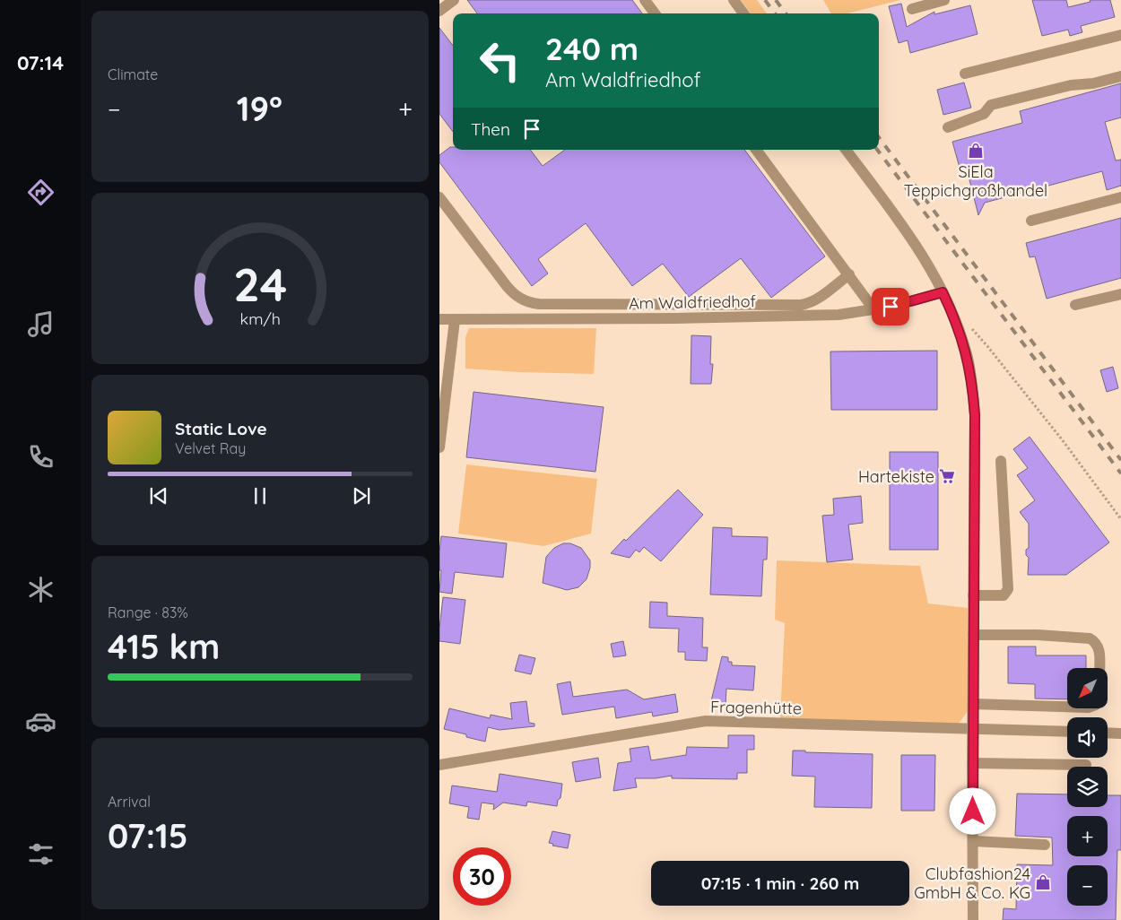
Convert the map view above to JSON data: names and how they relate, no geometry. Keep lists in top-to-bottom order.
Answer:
{
  "streets": {
    "street": ["Am Waldfriedhof", "Fragenhütte"]
  },
  "places": {
    "shop": ["SiEla Teppichgroßhandel", "Clubfashion24 GmbH & Co. KG"],
    "supermarket": ["Hartekiste"]
  },
  "north": "bottom left",
  "page": {
    "tabs": "07:14",
    "tile": [
      "Climate",
      ["Range · 83%", "415 km"],
      ["Arrival", "07:15"]
    ],
    "turn": ["240 m", "Am Waldfriedhof"],
    "heat": ["−", "19°", "+"],
    "then": "Then",
    "song": ["Static Love", "Velvet Ray"],
    "map_buttons": ["+", "−"],
    "limit": "30",
    "trip": "07:15 · 1 min · 260 m",
    "gauge": ["24", "km/h"]
  }
}
